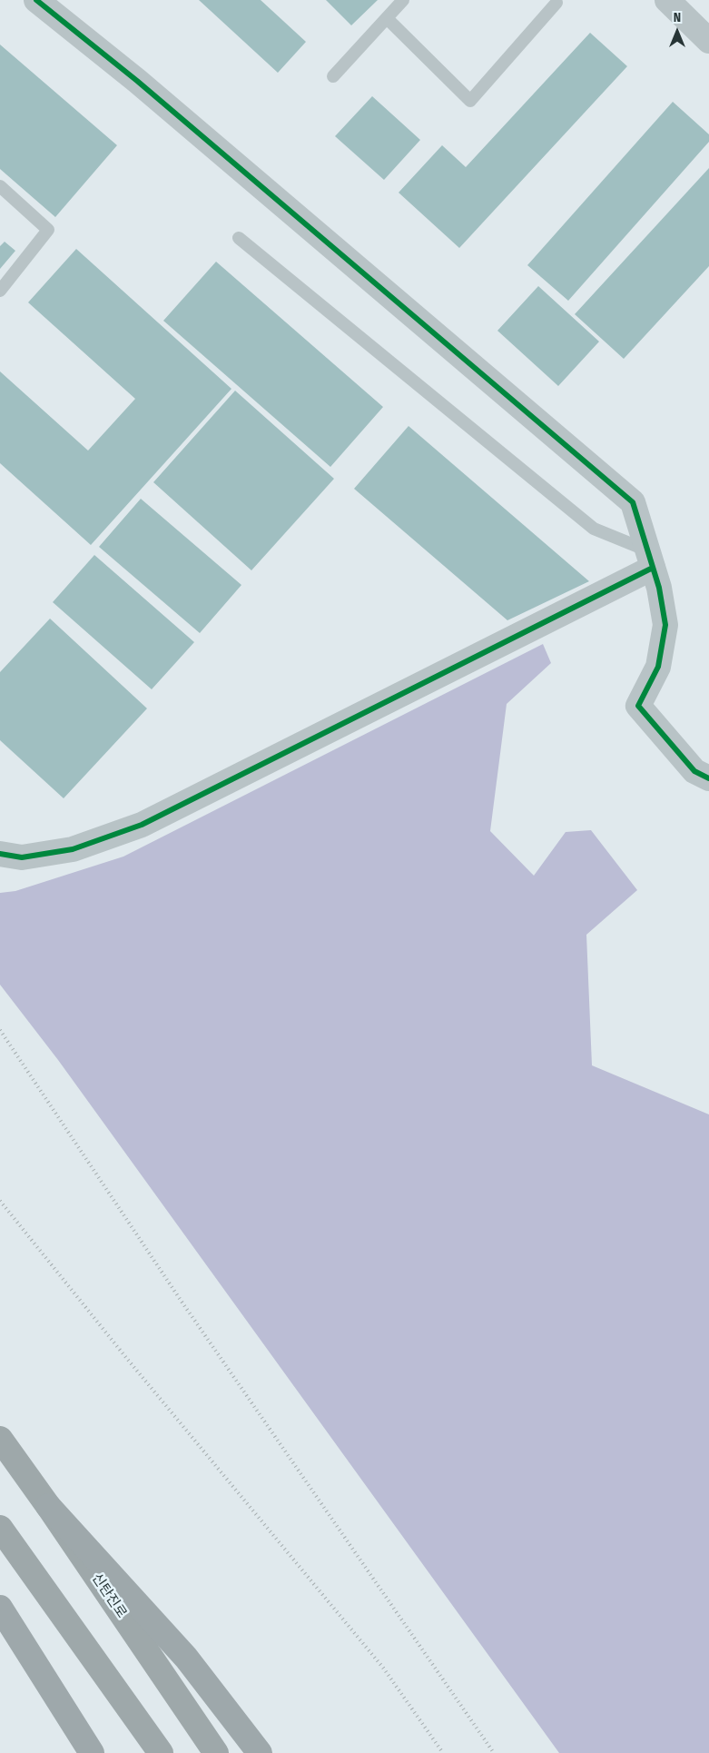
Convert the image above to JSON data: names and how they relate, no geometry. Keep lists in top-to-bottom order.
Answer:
{
  "streets": {
    "main road": ["신탄진로"]
  },
  "north": "top"
}
